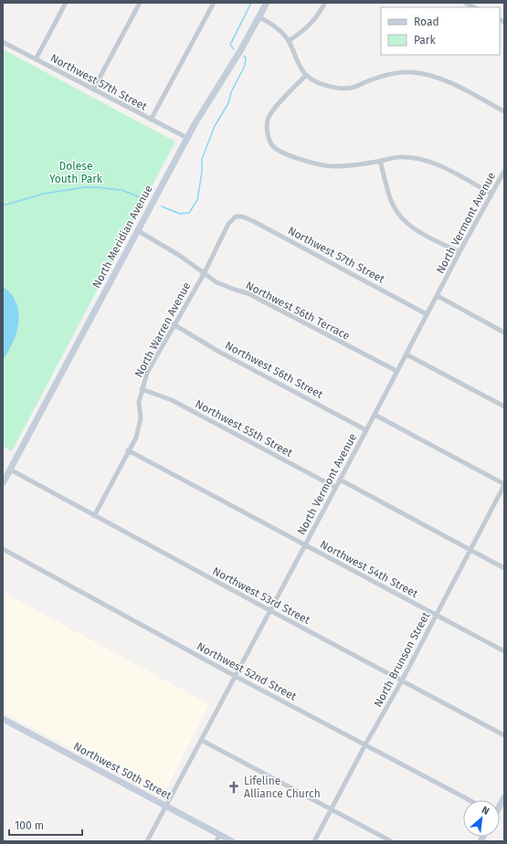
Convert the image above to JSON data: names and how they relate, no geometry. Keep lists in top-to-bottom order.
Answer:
{
  "streets": {
    "main road": ["North Meridian Avenue", "Northwest 50th Street"],
    "street": [
      "Northwest 57th Street",
      "North Vermont Avenue",
      "Northwest 56th Terrace",
      "North Warren Avenue",
      "Northwest 56th Street",
      "Northwest 55th Street",
      "Northwest 54th Street",
      "Northwest 53rd Street",
      "North Brunson Street",
      "Northwest 52nd Street"
    ]
  },
  "crossings": [
    ["Northwest 57th Street", "North Vermont Avenue"],
    ["Northwest 57th Street", "North Meridian Avenue"],
    ["Northwest 57th Street", "North Warren Avenue"],
    ["North Vermont Avenue", "Northwest 56th Terrace"],
    ["North Vermont Avenue", "Northwest 56th Street"],
    ["North Vermont Avenue", "Northwest 55th Street"],
    ["North Vermont Avenue", "Northwest 54th Street"],
    ["North Vermont Avenue", "Northwest 53rd Street"],
    ["North Vermont Avenue", "Northwest 52nd Street"],
    ["North Vermont Avenue", "Northwest 50th Street"],
    ["North Meridian Avenue", "Northwest 56th Terrace"],
    ["North Meridian Avenue", "Northwest 53rd Street"],
    ["Northwest 56th Terrace", "North Warren Avenue"],
    ["North Warren Avenue", "Northwest 56th Street"],
    ["North Warren Avenue", "Northwest 55th Street"],
    ["North Warren Avenue", "Northwest 54th Street"],
    ["North Warren Avenue", "Northwest 53rd Street"],
    ["Northwest 54th Street", "North Brunson Street"],
    ["Northwest 53rd Street", "North Brunson Street"],
    ["North Brunson Street", "Northwest 52nd Street"]
  ],
  "parks": ["Dolese Youth Park"],
  "places": {
    "church": ["Lifeline Alliance Church"]
  },
  "legend": ["Road", "Park"],
  "scale_bar": "100 m",
  "north": "top right"
}
